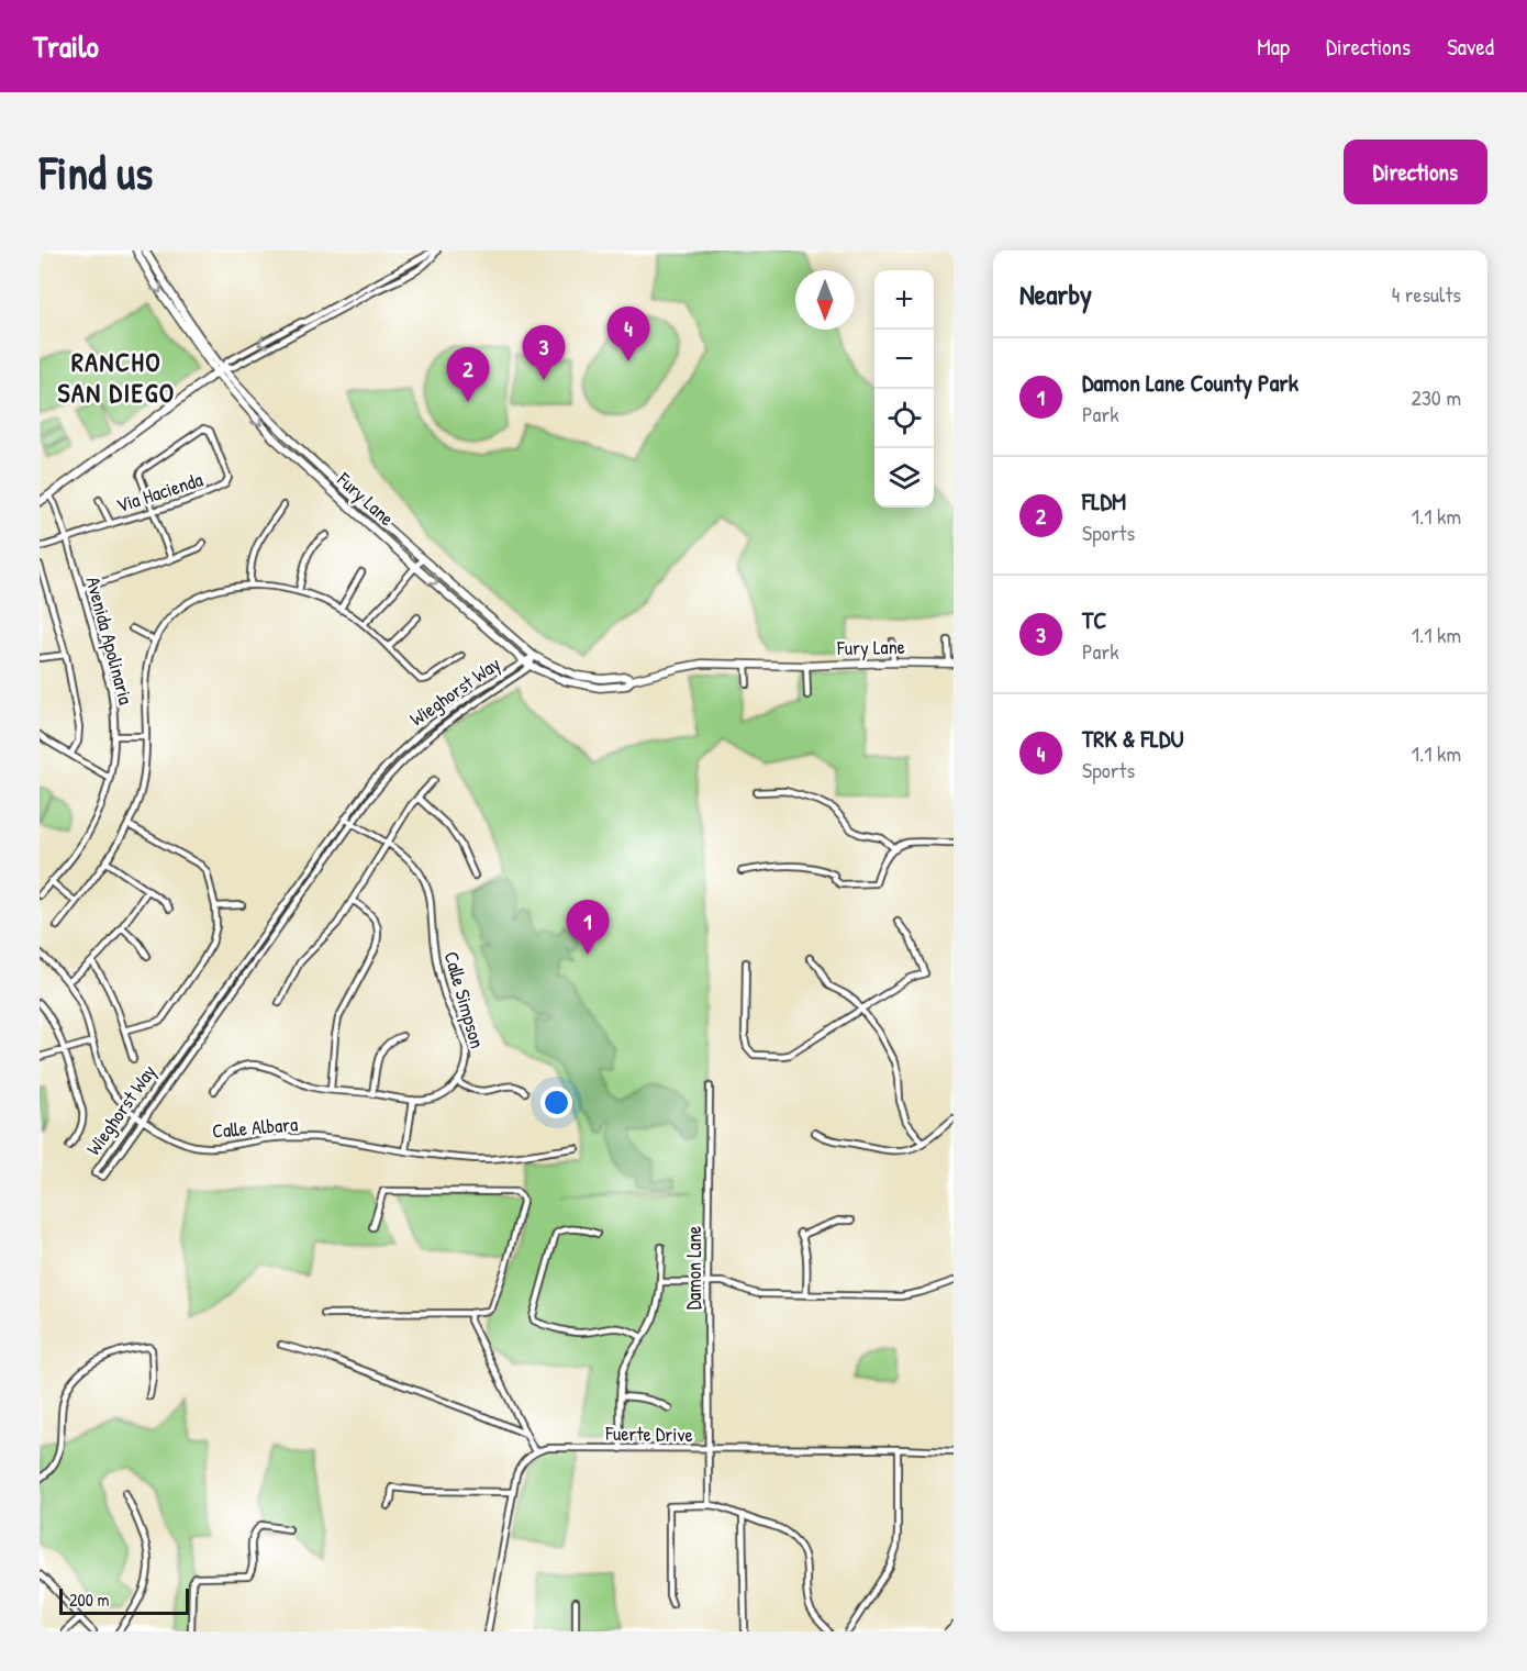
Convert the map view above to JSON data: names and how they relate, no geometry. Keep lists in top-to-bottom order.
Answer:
{
  "streets": {
    "main road": ["Fury Lane"],
    "street": [
      "Via Hacienda",
      "Avenida Apolinaria",
      "Wieghorst Way",
      "Calle Simpson",
      "Calle Albara",
      "Damon Lane",
      "Fuerte Drive"
    ]
  },
  "crossings": [
    ["Via Hacienda", "Avenida Apolinaria"],
    ["Fury Lane", "Wieghorst Way"],
    ["Wieghorst Way", "Calle Simpson"],
    ["Wieghorst Way", "Calle Albara"],
    ["Damon Lane", "Fuerte Drive"]
  ],
  "districts": ["RANCHO SAN DIEGO"],
  "scale_bar": "200 m",
  "north": "bottom",
  "page": {
    "header": "Trailo",
    "nav": ["Map", "Directions", "Saved"],
    "buttons": "Directions",
    "title": "Find us",
    "heading": ["Nearby", "4 results"],
    "map_buttons": ["+", "−"],
    "pins": [
      "4",
      "3",
      "2",
      "1"
    ],
    "list": [
      {
        "mark": "1",
        "name": "Damon Lane County Park",
        "note": "Park",
        "value": "230 m"
      },
      {
        "mark": "2",
        "name": "FLDM",
        "note": "Sports",
        "value": "1.1 km"
      },
      {
        "mark": "3",
        "name": "TC",
        "note": "Park",
        "value": "1.1 km"
      },
      {
        "mark": "4",
        "name": "TRK & FLDU",
        "note": "Sports",
        "value": "1.1 km"
      }
    ],
    "scale": "200 m"
  }
}
